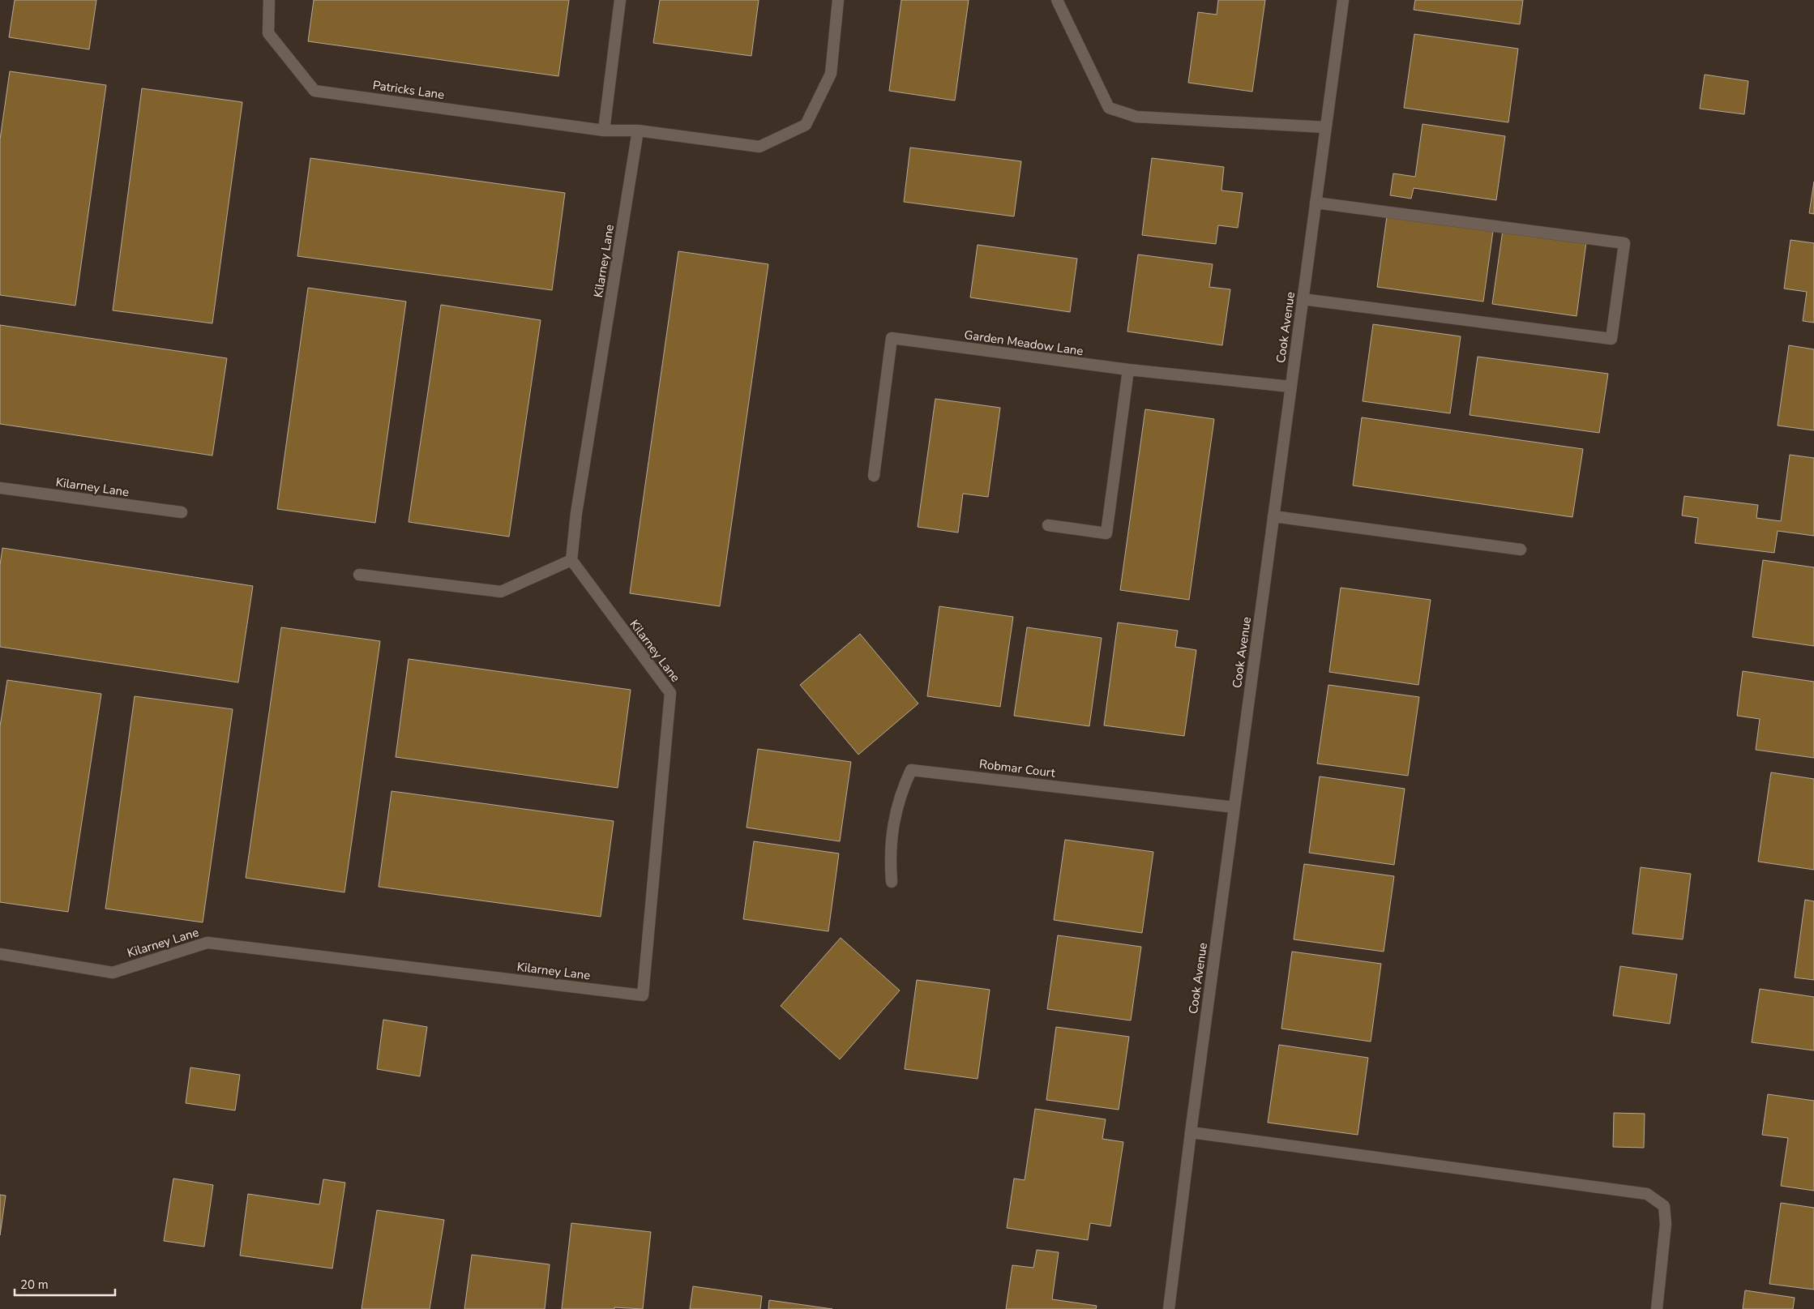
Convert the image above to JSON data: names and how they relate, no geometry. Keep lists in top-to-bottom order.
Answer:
{
  "streets": {
    "street": [
      "Patricks Lane",
      "Kilarney Lane",
      "Cook Avenue",
      "Garden Meadow Lane",
      "Robmar Court"
    ]
  },
  "crossings": [
    ["Cook Avenue", "Garden Meadow Lane"],
    ["Cook Avenue", "Robmar Court"]
  ],
  "scale_bar": "20 m"
}
